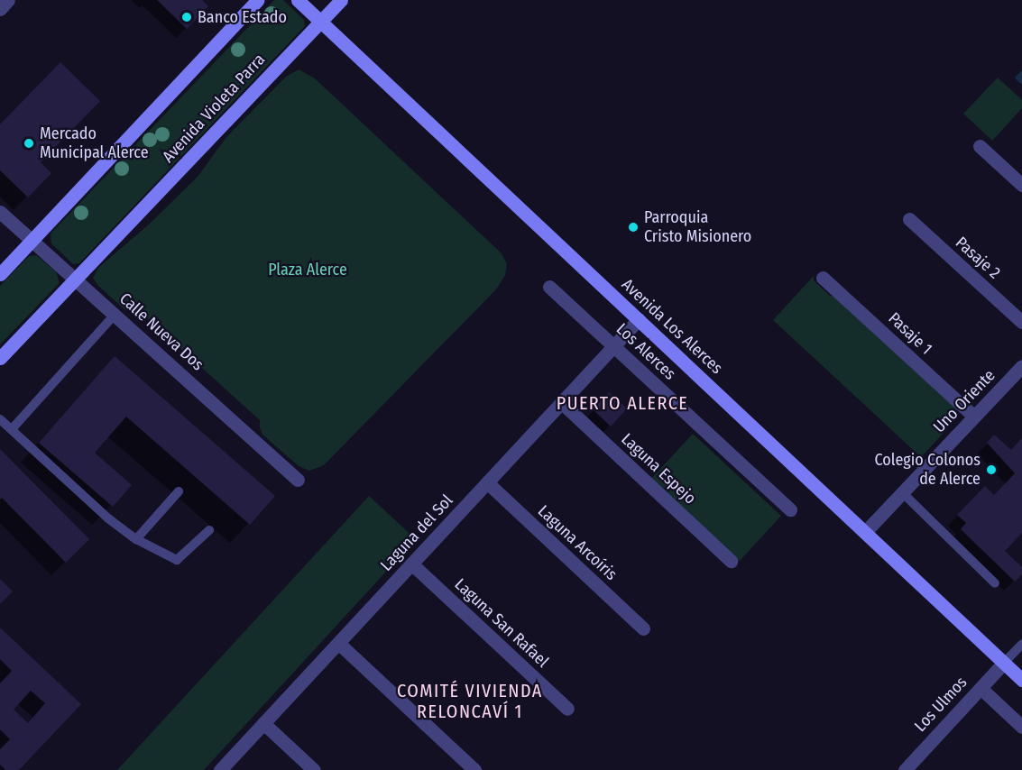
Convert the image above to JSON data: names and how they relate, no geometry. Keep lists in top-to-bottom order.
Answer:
{
  "streets": {
    "main road": ["Avenida Violeta Parra", "Avenida Los Alerces"],
    "street": [
      "Pasaje 2",
      "Calle Nueva Dos",
      "Pasaje 1",
      "Los Alerces",
      "Uno Oriente",
      "Laguna Espejo",
      "Laguna del Sol",
      "Laguna Arcoíris",
      "Laguna San Rafael",
      "Los Ulmos"
    ]
  },
  "crossings": [
    ["Avenida Violeta Parra", "Avenida Los Alerces"],
    ["Avenida Violeta Parra", "Calle Nueva Dos"],
    ["Avenida Los Alerces", "Uno Oriente"],
    ["Avenida Los Alerces", "Laguna del Sol"],
    ["Avenida Los Alerces", "Los Ulmos"],
    ["Pasaje 1", "Uno Oriente"],
    ["Los Alerces", "Laguna del Sol"],
    ["Laguna Espejo", "Laguna del Sol"],
    ["Laguna del Sol", "Laguna Arcoíris"],
    ["Laguna del Sol", "Laguna San Rafael"]
  ],
  "districts": ["PUERTO ALERCE", "COMITÉ VIVIENDA RELONCAVÍ 1"],
  "parks": ["Plaza Alerce"],
  "places": [
    "Banco Estado",
    "Mercado Municipal Alerce",
    "Parroquia Cristo Misionero",
    "Colegio Colonos de Alerce"
  ]
}
